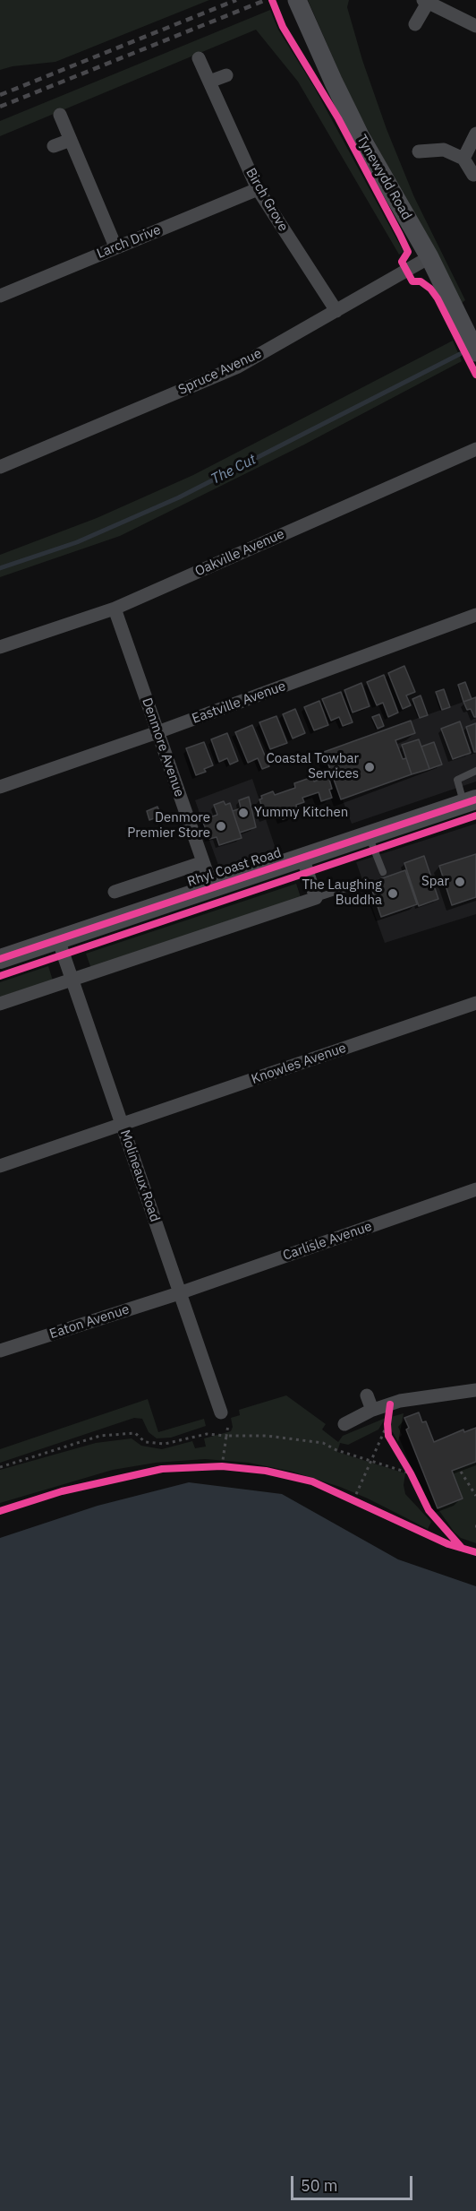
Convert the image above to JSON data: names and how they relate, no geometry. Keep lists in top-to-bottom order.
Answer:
{
  "streets": {
    "main road": ["Rhyl Coast Road"],
    "street": [
      "Tynewydd Road",
      "Birch Grove",
      "Larch Drive",
      "Spruce Avenue",
      "Oakville Avenue",
      "Eastville Avenue",
      "Denmore Avenue",
      "Knowles Avenue",
      "Molineaux Road",
      "Carlisle Avenue",
      "Eaton Avenue"
    ]
  },
  "crossings": [
    ["Tynewydd Road", "Spruce Avenue"],
    ["Birch Grove", "Larch Drive"],
    ["Birch Grove", "Spruce Avenue"],
    ["Oakville Avenue", "Denmore Avenue"],
    ["Eastville Avenue", "Denmore Avenue"],
    ["Denmore Avenue", "Rhyl Coast Road"],
    ["Rhyl Coast Road", "Molineaux Road"],
    ["Knowles Avenue", "Molineaux Road"],
    ["Molineaux Road", "Carlisle Avenue"],
    ["Molineaux Road", "Eaton Avenue"],
    ["Carlisle Avenue", "Eaton Avenue"]
  ],
  "water": ["The Cut"],
  "places": [
    "Coastal Towbar Services",
    "Yummy Kitchen",
    "Denmore Premier Store",
    "Spar",
    "The Laughing Buddha"
  ],
  "scale_bar": "50 m"
}
